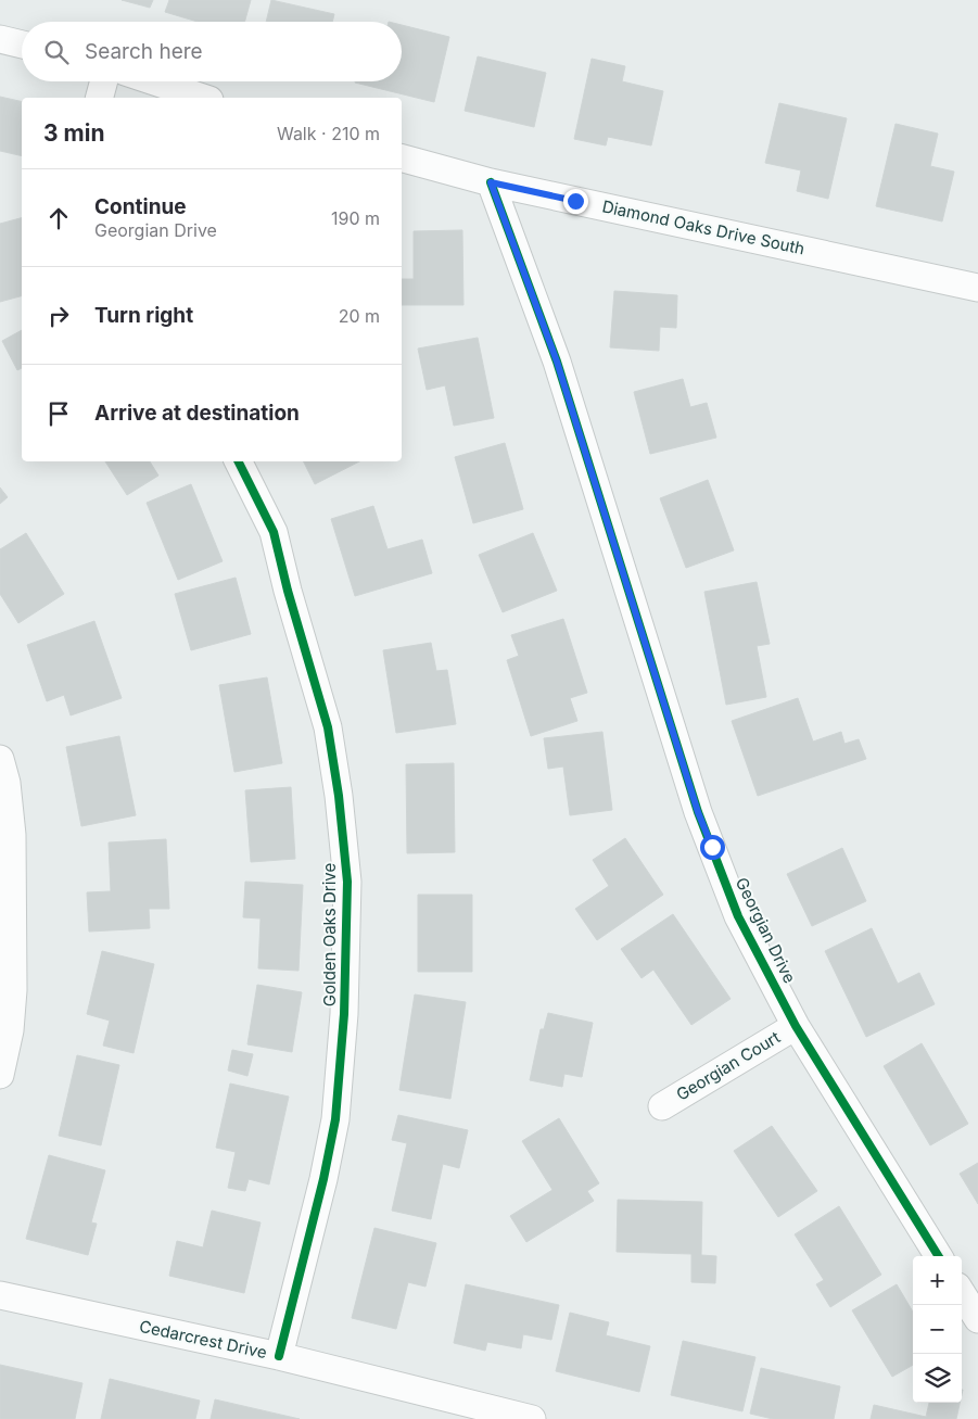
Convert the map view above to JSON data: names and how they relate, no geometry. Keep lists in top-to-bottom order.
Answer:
{
  "streets": {
    "street": [
      "Diamond Oaks Drive South",
      "Georgian Drive",
      "Golden Oaks Drive",
      "Georgian Court",
      "Cedarcrest Drive"
    ]
  },
  "crossings": [
    ["Diamond Oaks Drive South", "Georgian Drive"],
    ["Georgian Drive", "Georgian Court"],
    ["Golden Oaks Drive", "Cedarcrest Drive"]
  ],
  "page": {
    "search": "Search here",
    "heading": ["3 min", "Walk · 210 m"],
    "list": [
      ["Continue", "Georgian Drive", "190 m"],
      ["Turn right", "20 m"],
      "Arrive at destination"
    ],
    "map_buttons": ["+", "−"]
  }
}
